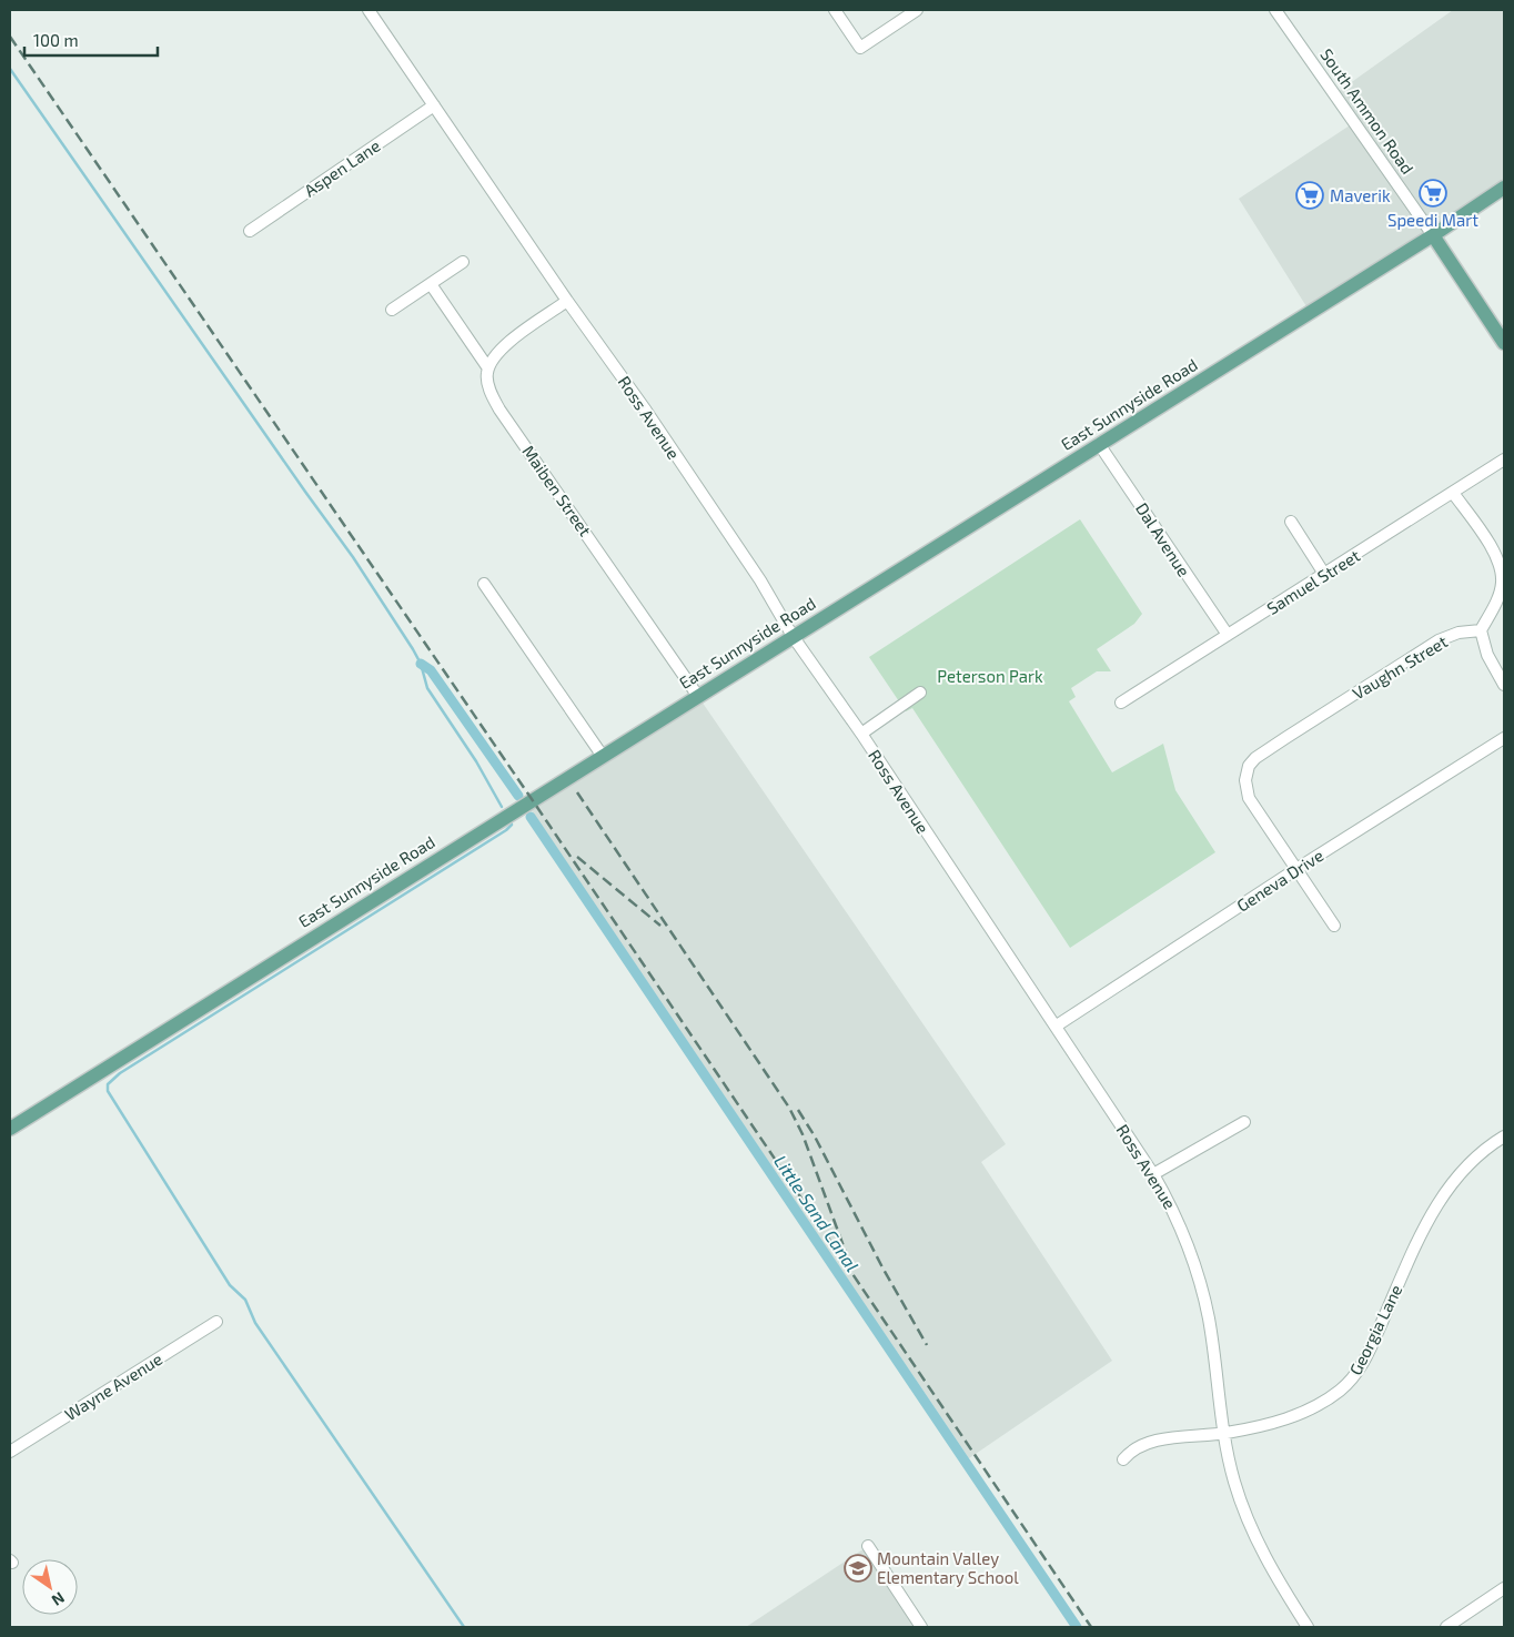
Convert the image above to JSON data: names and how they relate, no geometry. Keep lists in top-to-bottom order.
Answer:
{
  "streets": {
    "main road": ["South Ammon Road", "East Sunnyside Road"],
    "street": [
      "Aspen Lane",
      "Ross Avenue",
      "Maiben Street",
      "Dal Avenue",
      "Samuel Street",
      "Vaughn Street",
      "Geneva Drive",
      "Georgia Lane",
      "Wayne Avenue"
    ]
  },
  "crossings": [
    ["South Ammon Road", "East Sunnyside Road"],
    ["Aspen Lane", "Ross Avenue"],
    ["East Sunnyside Road", "Ross Avenue"],
    ["East Sunnyside Road", "Maiben Street"],
    ["East Sunnyside Road", "Dal Avenue"],
    ["Ross Avenue", "Geneva Drive"],
    ["Ross Avenue", "Georgia Lane"],
    ["Dal Avenue", "Samuel Street"],
    ["Vaughn Street", "Geneva Drive"]
  ],
  "water": ["Little Sand Canal"],
  "parks": ["Peterson Park"],
  "places": {
    "supermarket": ["Speedi Mart", "Maverik"],
    "school or university": ["Mountain Valley Elementary School"]
  },
  "scale_bar": "100 m",
  "north": "bottom right"
}
